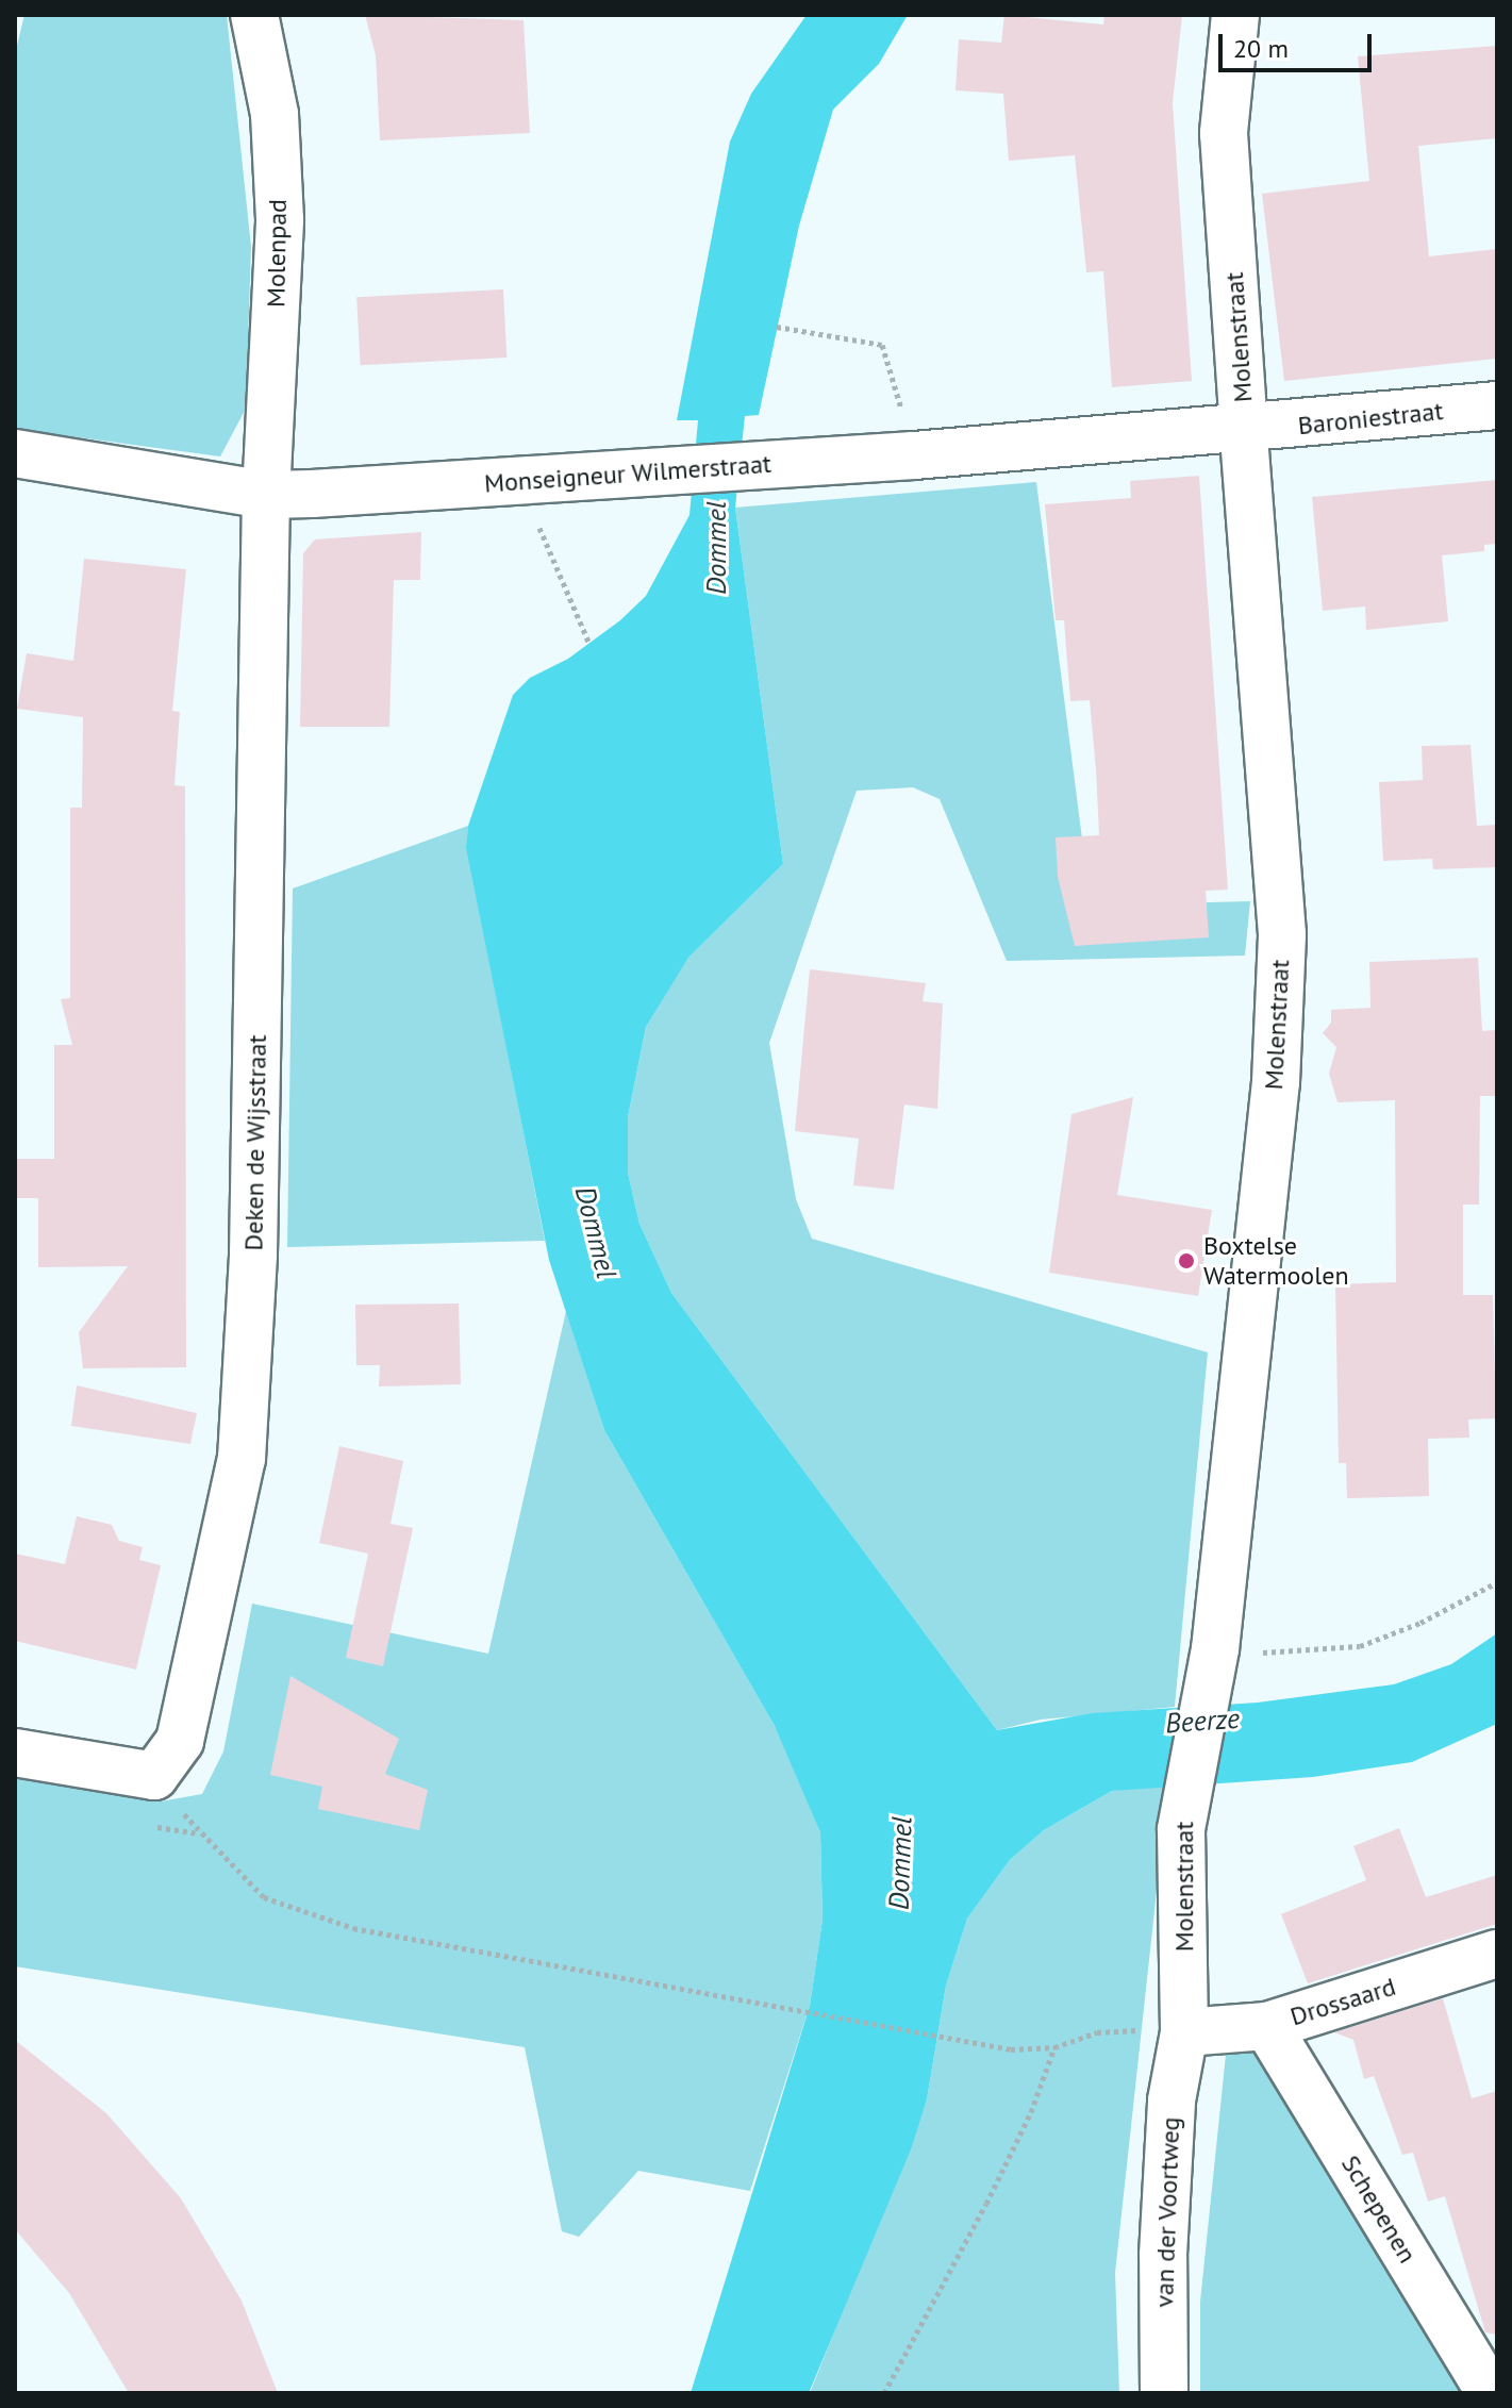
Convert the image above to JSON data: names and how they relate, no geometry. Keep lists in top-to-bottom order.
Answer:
{
  "streets": {
    "street": [
      "Molenpad",
      "Molenstraat",
      "Baroniestraat",
      "Monseigneur Wilmerstraat",
      "Deken de Wijsstraat",
      "Drossaard",
      "Schepenen",
      "van der Voortweg"
    ]
  },
  "crossings": [
    ["Molenpad", "Monseigneur Wilmerstraat"],
    ["Molenpad", "Deken de Wijsstraat"],
    ["Molenstraat", "Baroniestraat"],
    ["Molenstraat", "Monseigneur Wilmerstraat"],
    ["Molenstraat", "Drossaard"],
    ["Molenstraat", "van der Voortweg"],
    ["Baroniestraat", "Monseigneur Wilmerstraat"],
    ["Monseigneur Wilmerstraat", "Deken de Wijsstraat"],
    ["Drossaard", "Schepenen"],
    ["Drossaard", "van der Voortweg"]
  ],
  "water": ["Dommel", "Beerze"],
  "places": ["Boxtelse Watermoolen"],
  "scale_bar": "20 m"
}
